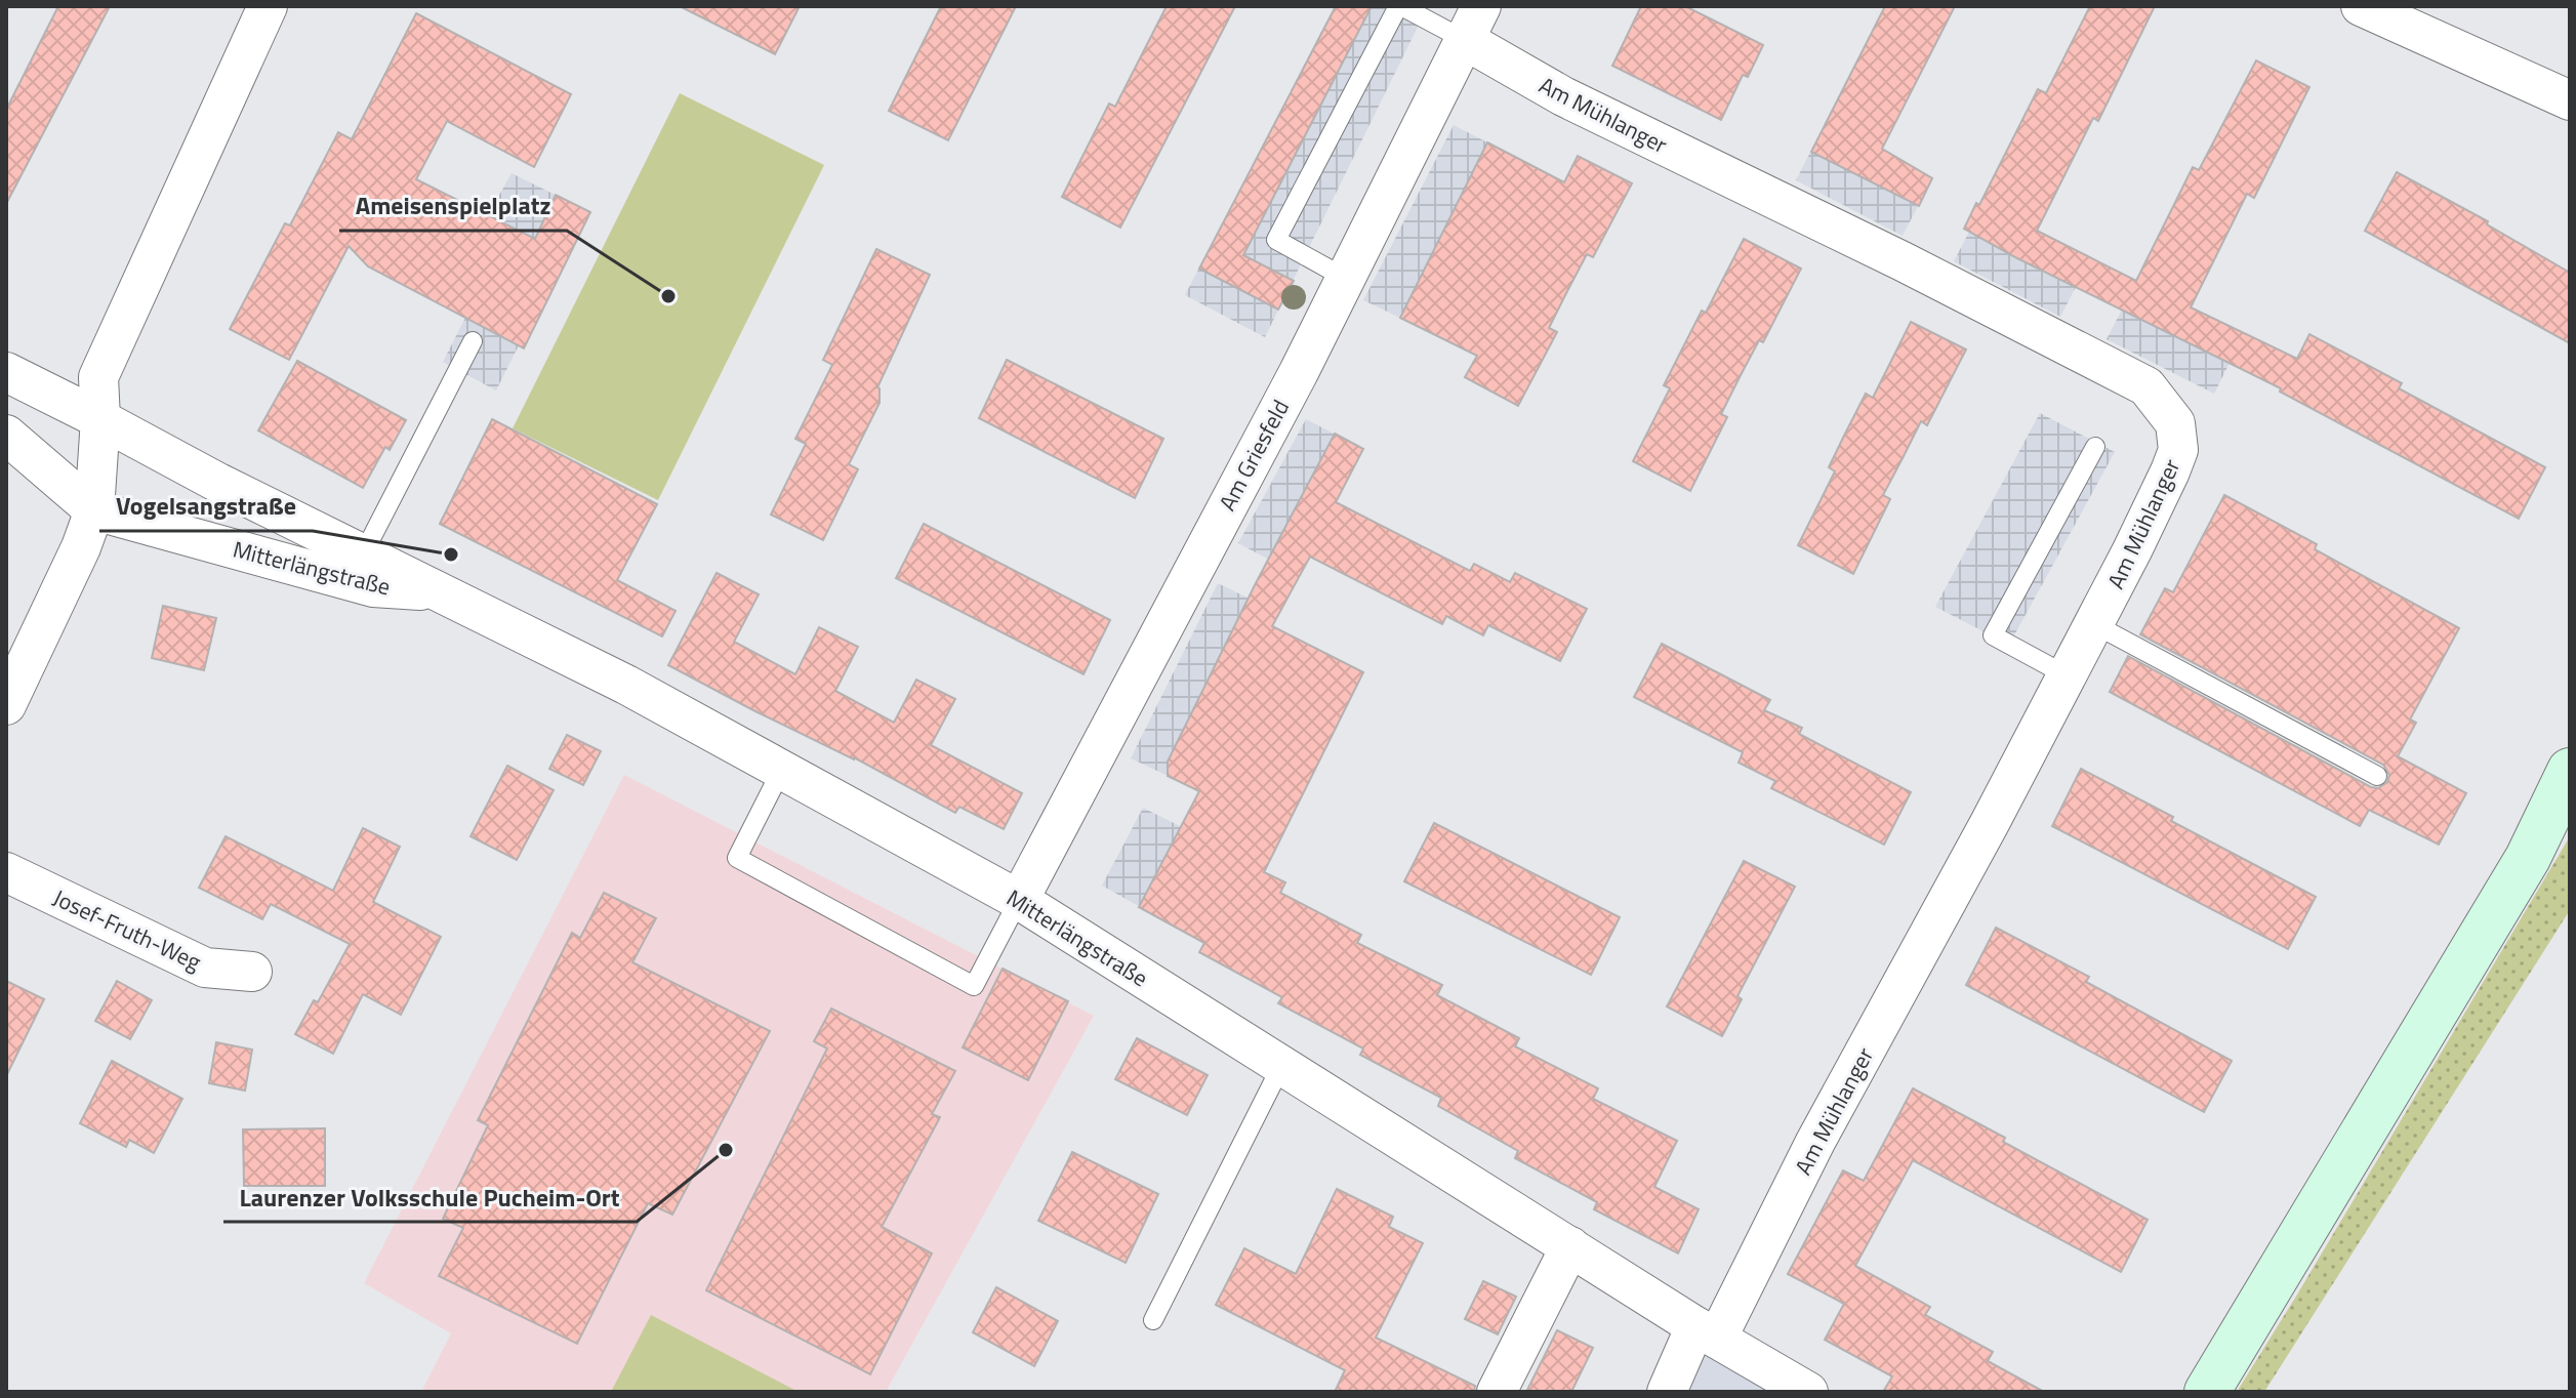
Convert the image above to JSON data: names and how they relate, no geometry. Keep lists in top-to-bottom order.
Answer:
{
  "streets": {
    "street": [
      "Am Mühlanger",
      "Am Griesfeld",
      "Mitterlängstraße",
      "Josef-Fruth-Weg"
    ]
  },
  "crossings": [
    ["Am Mühlanger", "Am Griesfeld"],
    ["Am Mühlanger", "Mitterlängstraße"],
    ["Am Griesfeld", "Mitterlängstraße"]
  ],
  "places": ["Ameisenspielplatz", "Vogelsangstraße", "Laurenzer Volksschule Pucheim-Ort"]
}
